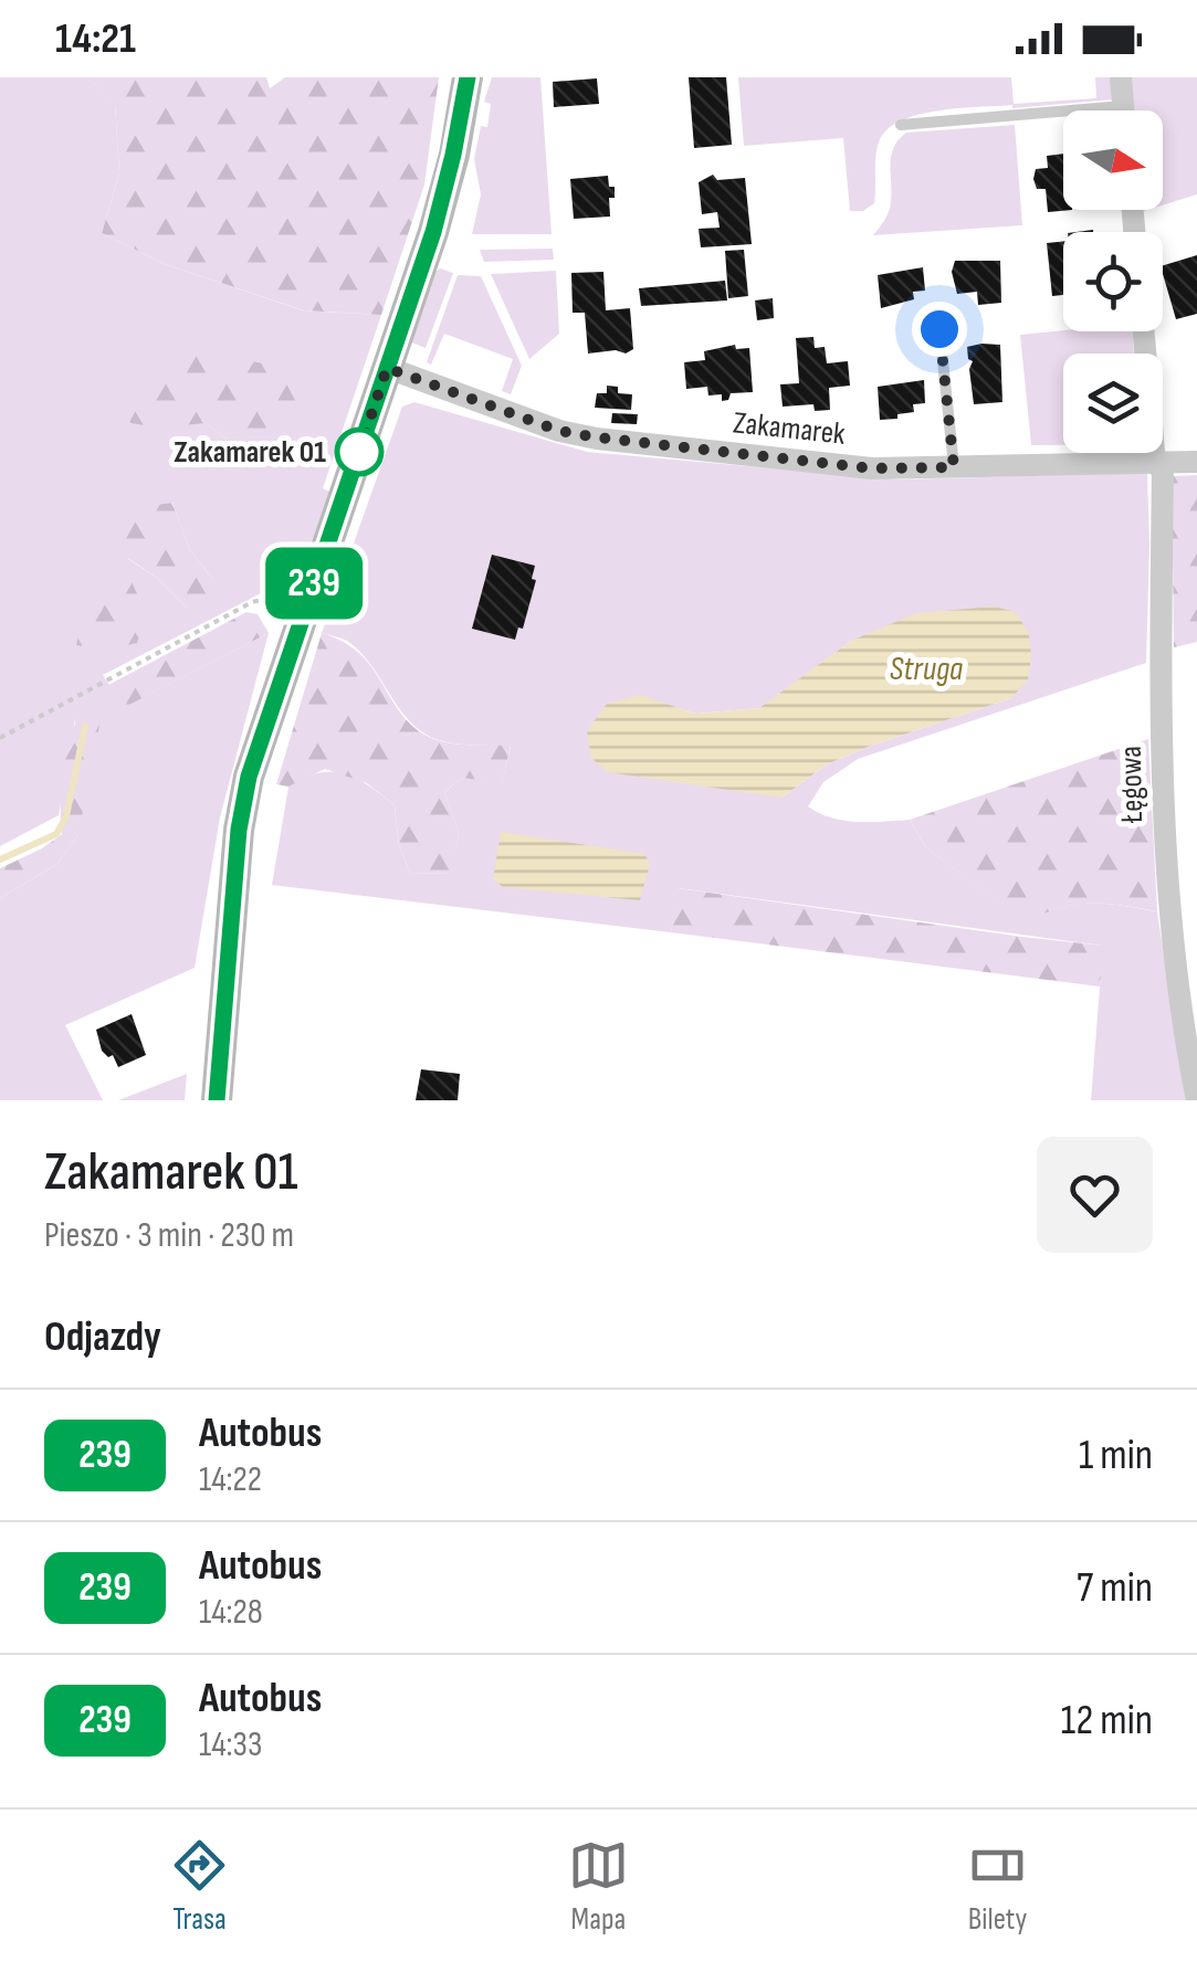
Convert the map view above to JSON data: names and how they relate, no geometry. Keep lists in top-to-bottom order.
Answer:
{
  "streets": {
    "street": ["Zakamarek", "Łęgowa"]
  },
  "crossings": [
    ["Zakamarek", "Łęgowa"]
  ],
  "water": ["Struga"],
  "places": ["Zakamarek 01"],
  "lines": ["bus line 239"],
  "north": "right",
  "page": {
    "status": "14:21",
    "on_map": "239",
    "heading": [
      ["Zakamarek 01", "Pieszo · 3 min · 230 m"],
      "Odjazdy"
    ],
    "list": [
      {
        "mark": "239",
        "name": "Autobus",
        "note": "14:22",
        "value": "1 min"
      },
      {
        "mark": "239",
        "name": "Autobus",
        "note": "14:28",
        "value": "7 min"
      },
      {
        "mark": "239",
        "name": "Autobus",
        "note": "14:33",
        "value": "12 min"
      }
    ],
    "tabs": ["Trasa", "Mapa", "Bilety"]
  }
}
